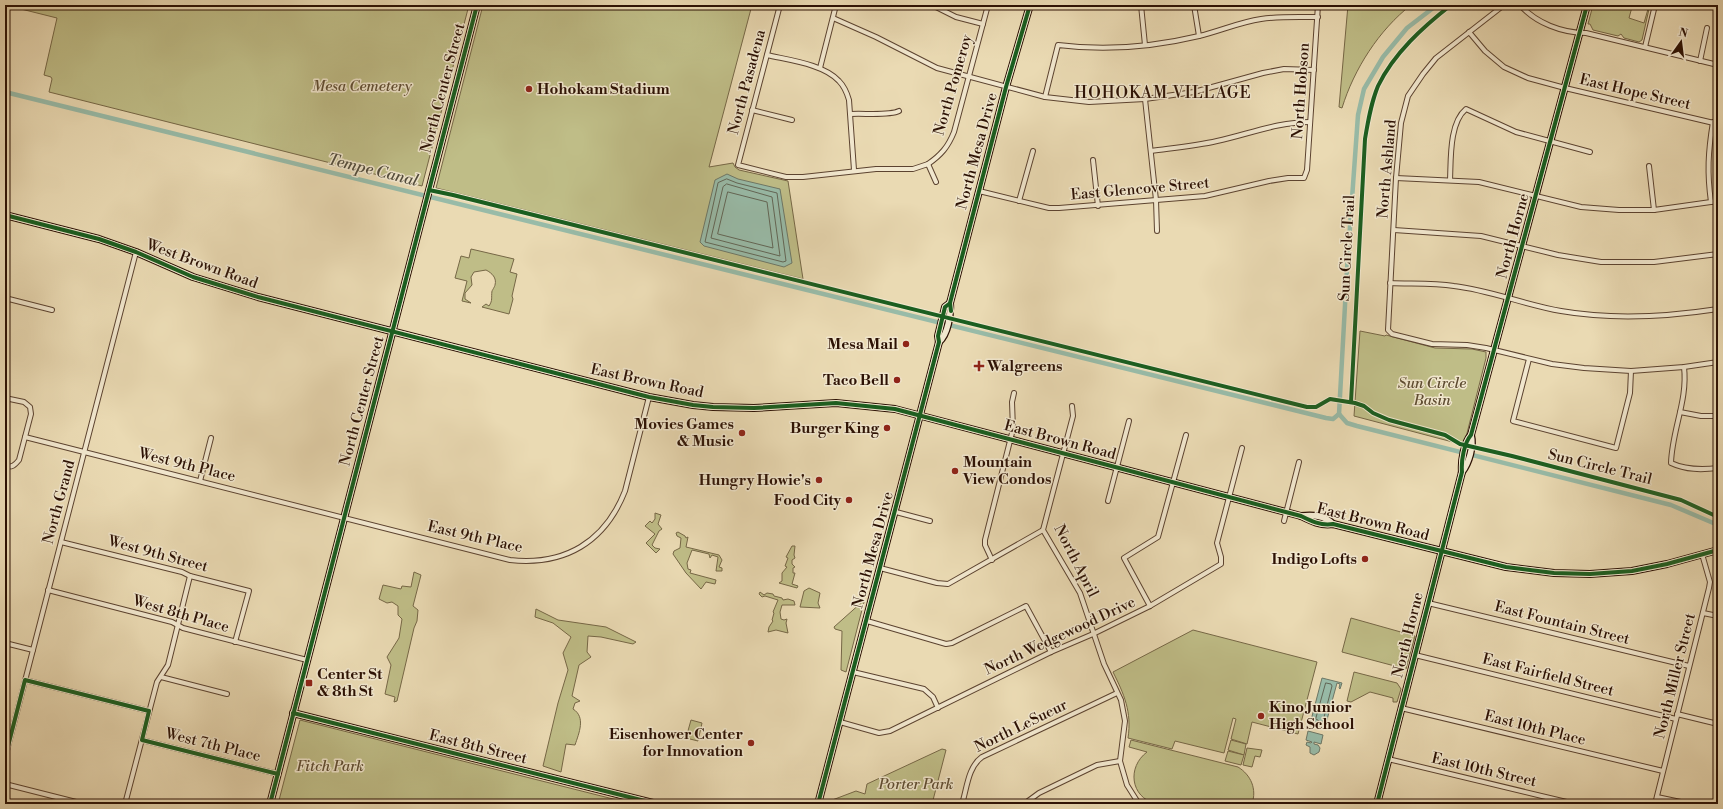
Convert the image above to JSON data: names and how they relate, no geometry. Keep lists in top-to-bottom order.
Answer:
{
  "streets": {
    "main road": [
      "North Center Street",
      "North Mesa Drive",
      "North Horne",
      "West Brown Road",
      "East Brown Road",
      "East 8th Street"
    ],
    "street": [
      "North Pasadena",
      "North Pomeroy",
      "North Hobson",
      "East Hope Street",
      "North Ashland",
      "East Glencove Street",
      "West 9th Place",
      "North Grand",
      "East 9th Place",
      "West 9th Street",
      "North April",
      "West 8th Place",
      "East Fountain Street",
      "North Wedgewood Drive",
      "East Fairfield Street",
      "North Miller Street",
      "North LeSueur",
      "East 10th Place",
      "West 7th Place",
      "East 10th Street"
    ],
    "cycle path": ["Sun Circle Trail"]
  },
  "crossings": [
    ["North Center Street", "West Brown Road"],
    ["North Center Street", "East Brown Road"],
    ["North Center Street", "West 9th Place"],
    ["North Center Street", "East 9th Place"],
    ["North Center Street", "West 8th Place"],
    ["North Center Street", "West 7th Place"],
    ["North Center Street", "East 8th Street"],
    ["North Hobson", "East Glencove Street"],
    ["East Hope Street", "North Ashland"],
    ["East Hope Street", "North Horne"],
    ["North Mesa Drive", "East Glencove Street"],
    ["North Mesa Drive", "East Brown Road"],
    ["North Mesa Drive", "North Wedgewood Drive"],
    ["North Ashland", "North Horne"],
    ["North Horne", "East Brown Road"],
    ["North Horne", "East Fountain Street"],
    ["North Horne", "East Fairfield Street"],
    ["North Horne", "East 10th Place"],
    ["North Horne", "East 10th Street"],
    ["West Brown Road", "East Brown Road"],
    ["West Brown Road", "North Grand"],
    ["East Brown Road", "East 9th Place"],
    ["East Brown Road", "North April"],
    ["East Brown Road", "North Wedgewood Drive"],
    ["East Brown Road", "North Miller Street"],
    ["West 9th Place", "North Grand"],
    ["West 9th Place", "East 9th Place"],
    ["North Grand", "West 9th Street"],
    ["North Grand", "West 8th Place"],
    ["West 9th Street", "West 8th Place"],
    ["North April", "North Wedgewood Drive"],
    ["North April", "North LeSueur"],
    ["East Fountain Street", "North Miller Street"],
    ["East Fairfield Street", "North Miller Street"],
    ["North Miller Street", "East 10th Place"]
  ],
  "districts": ["HOHOKAM VILLAGE"],
  "water": ["Tempe Canal"],
  "parks": [
    "Mesa Cemetery",
    "Sun Circle Basin",
    "Fitch Park",
    "Porter Park"
  ],
  "places": {
    "other": [
      "Hohokam Stadium",
      "Mesa Mail",
      "Taco Bell",
      "Burger King",
      "Movies Games & Music",
      "Mountain View Condos",
      "Hungry Howie's",
      "Food City",
      "Indigo Lofts",
      "Kino Junior High School",
      "Eisenhower Center for Innovation"
    ],
    "health": ["Walgreens"],
    "transit": ["Center St & 8th St"]
  },
  "north": "top"
}
